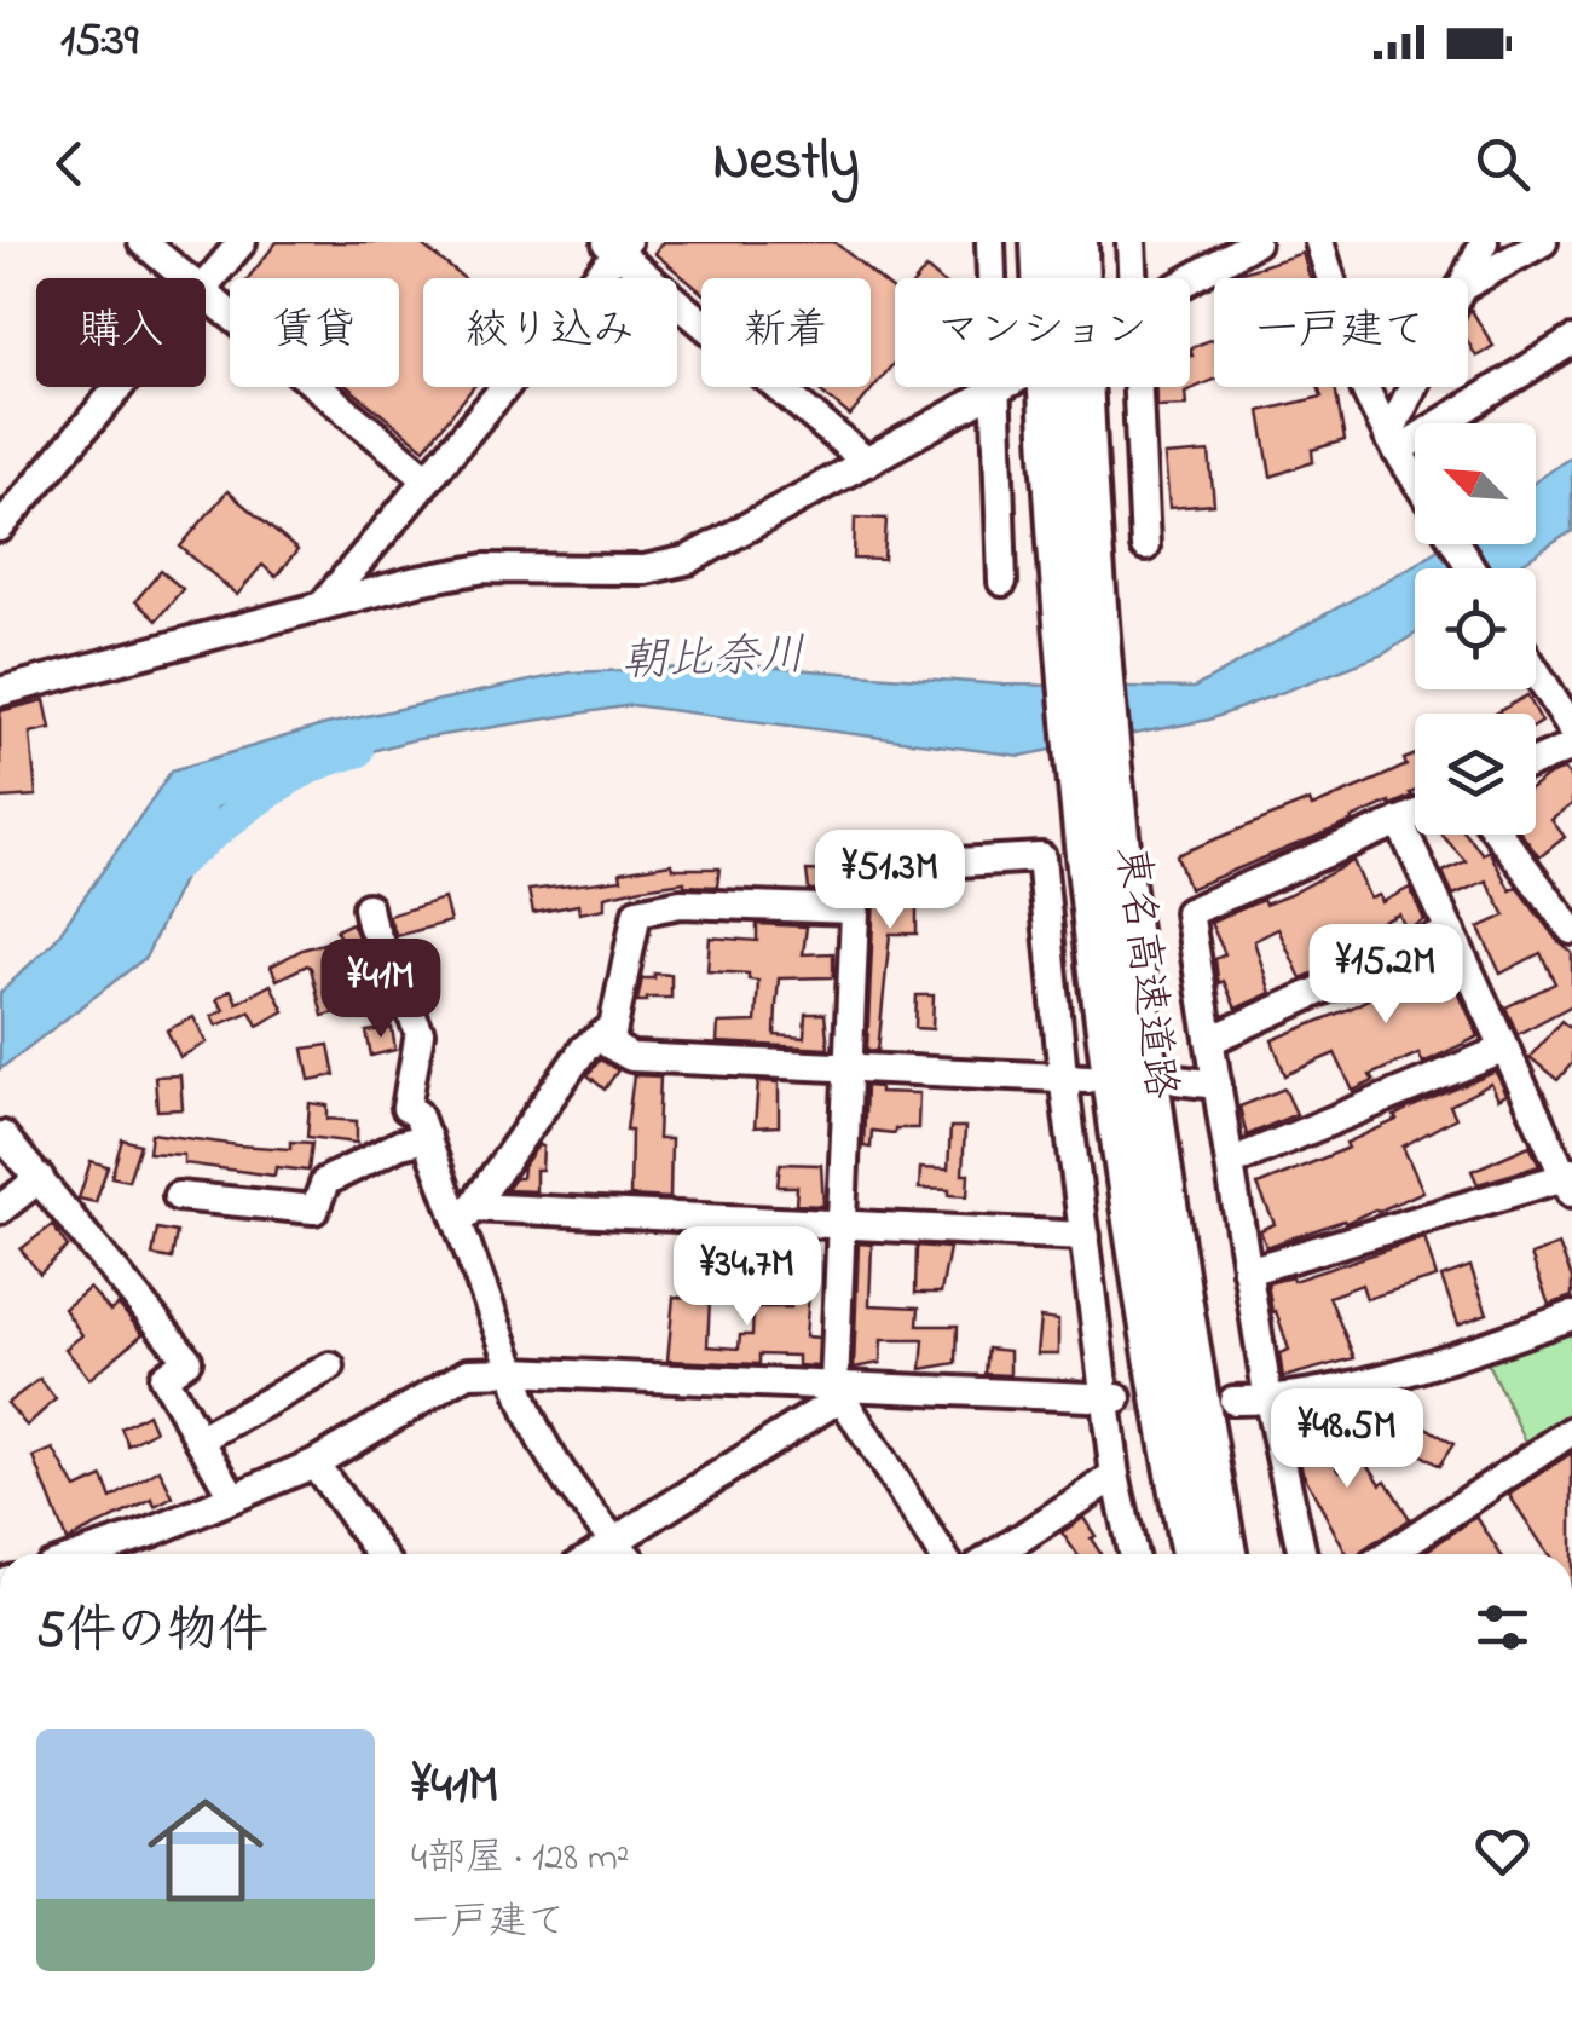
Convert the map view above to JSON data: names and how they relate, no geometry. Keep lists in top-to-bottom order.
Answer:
{
  "streets": {
    "highway": ["東名高速道路"]
  },
  "water": ["朝比奈川"],
  "north": "top left",
  "page": {
    "status": "15:39",
    "header": "Nestly",
    "chip": [
      "購入",
      "賃貸",
      "絞り込み",
      "新着",
      "マンション",
      "一戸建て"
    ],
    "price": [
      "¥51.3M",
      "¥15.2M",
      "¥41M",
      "¥34.7M",
      "¥48.5M"
    ],
    "heading": "5件の物件",
    "list": [
      {
        "name": "¥41M",
        "note": "4部屋 · 128 m² · 一戸建て"
      }
    ]
  }
}
